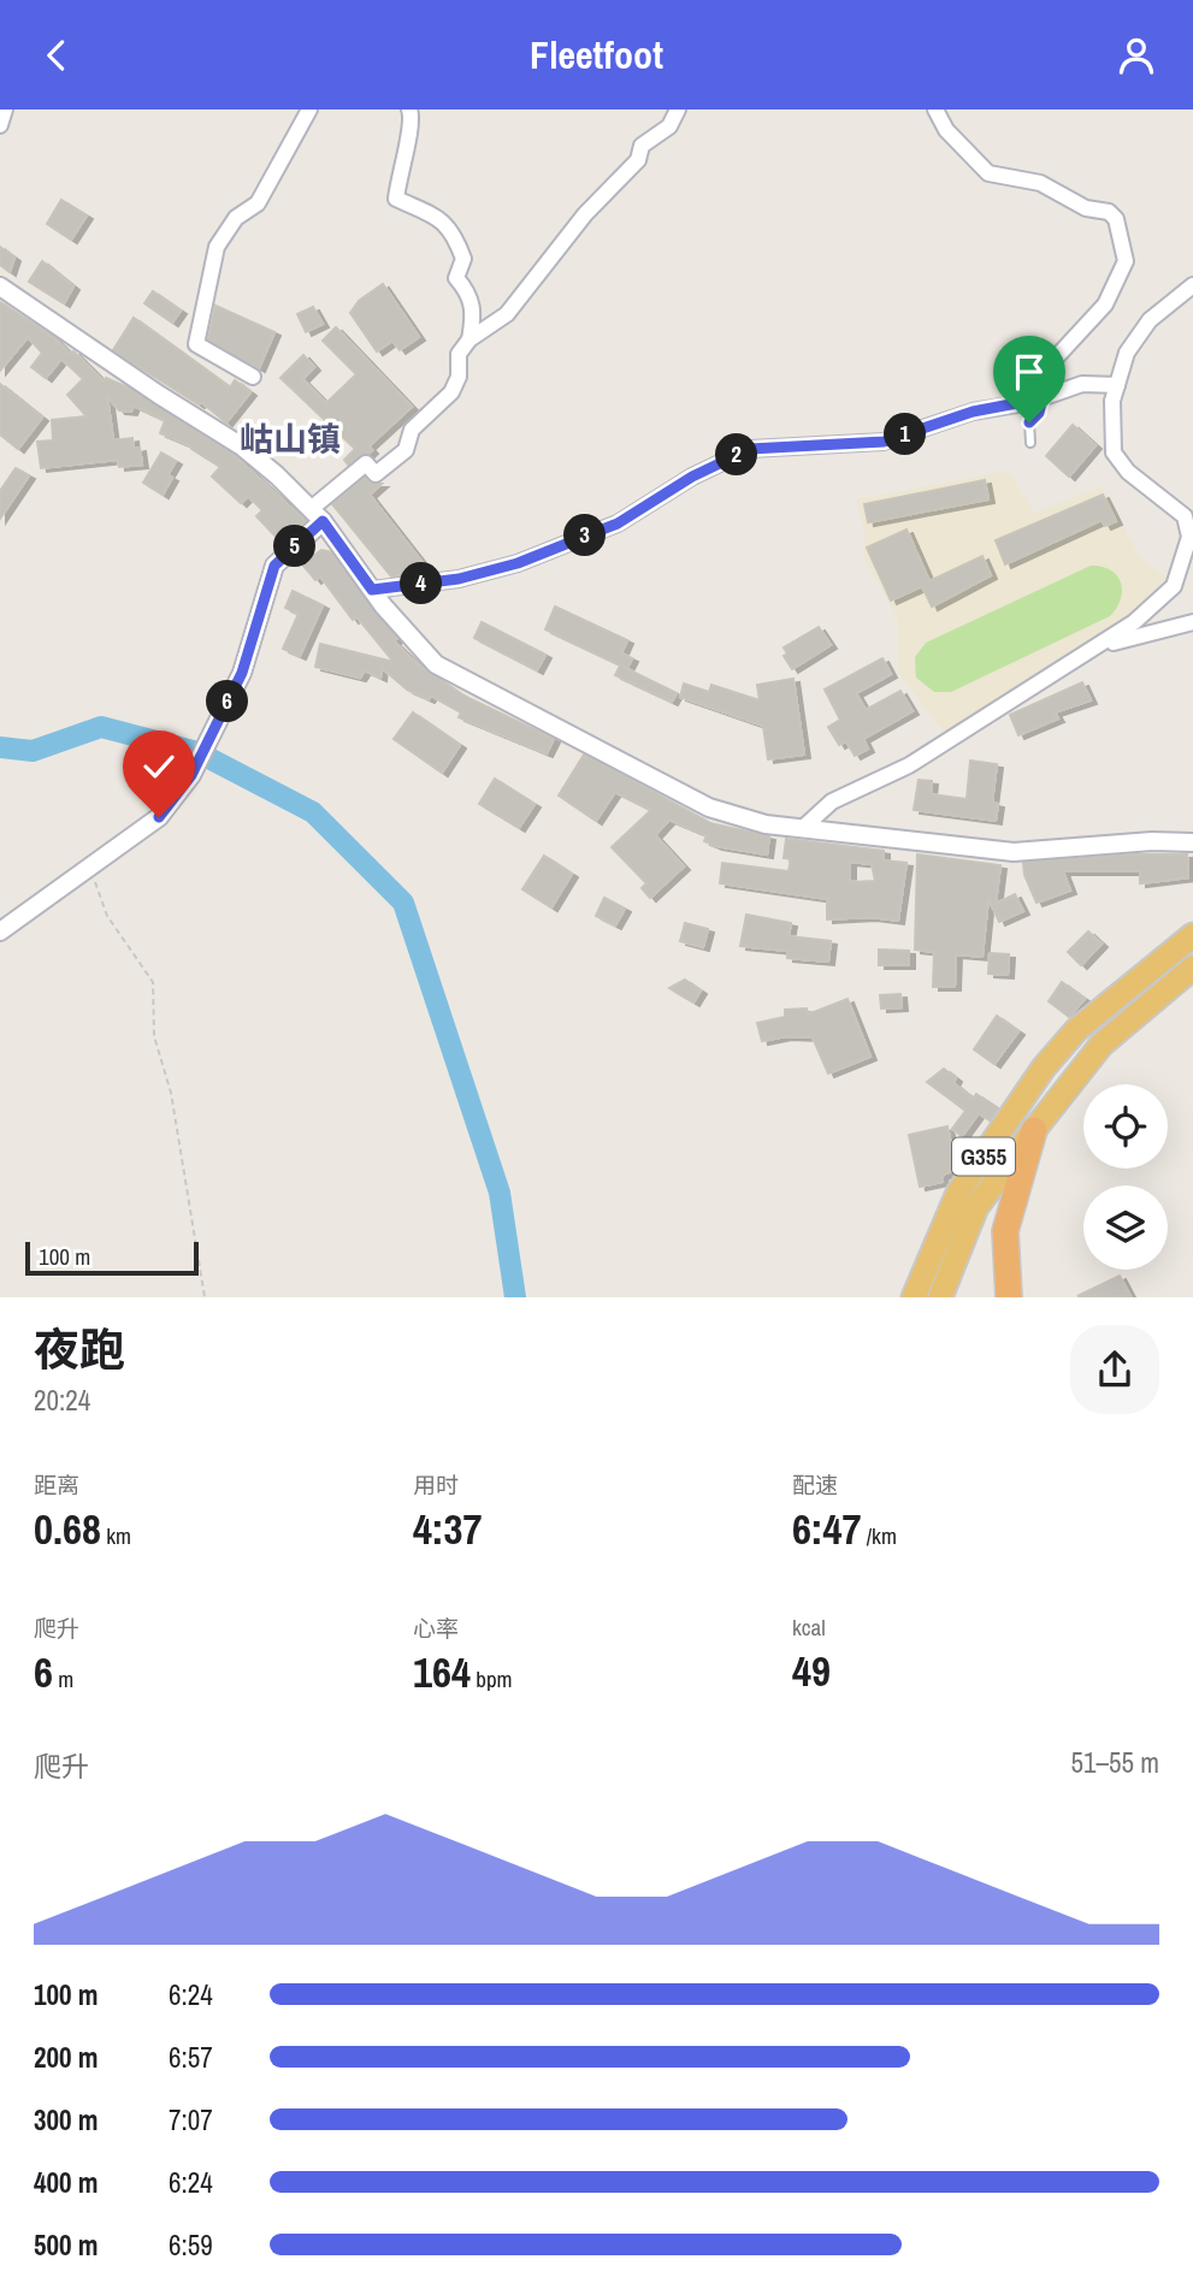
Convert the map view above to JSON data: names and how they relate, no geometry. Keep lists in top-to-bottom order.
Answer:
{
  "streets": {
    "highway": ["G355"]
  },
  "districts": ["岵山镇"],
  "scale_bar": "100 m",
  "page": {
    "header": "Fleetfoot",
    "pins": [
      "1",
      "2",
      "3",
      "5",
      "4",
      "6"
    ],
    "scale": "100 m",
    "heading": ["夜跑", "20:24"],
    "stats": [
      ["距离", "0.68 km"],
      ["用时", "4:37"],
      ["配速", "6:47 /km"],
      ["爬升", "6 m"],
      ["心率", "164 bpm"],
      ["kcal", "49"]
    ],
    "chart": ["爬升", "51–55 m"],
    "list": [
      {
        "name": "100 m",
        "note": "6:24"
      },
      {
        "name": "200 m",
        "note": "6:57"
      },
      {
        "name": "300 m",
        "note": "7:07"
      },
      {
        "name": "400 m",
        "note": "6:24"
      },
      {
        "name": "500 m",
        "note": "6:59"
      }
    ]
  }
}
